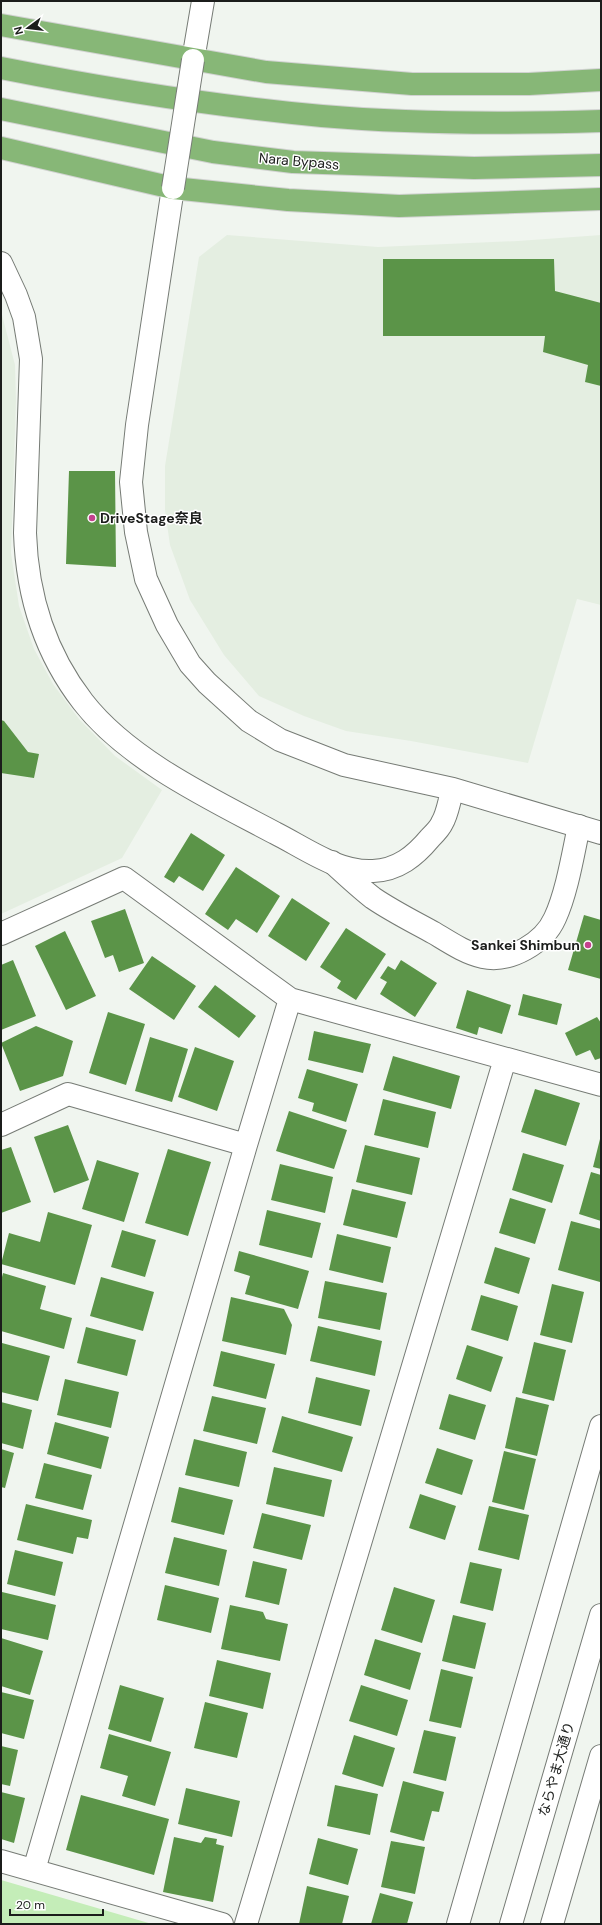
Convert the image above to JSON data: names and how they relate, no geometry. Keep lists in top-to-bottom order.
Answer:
{
  "streets": {
    "highway": ["Nara Bypass"],
    "street": ["ならやま大通り"]
  },
  "places": ["DriveStage奈良", "Sankei Shimbun"],
  "scale_bar": "20 m",
  "north": "left"
}
